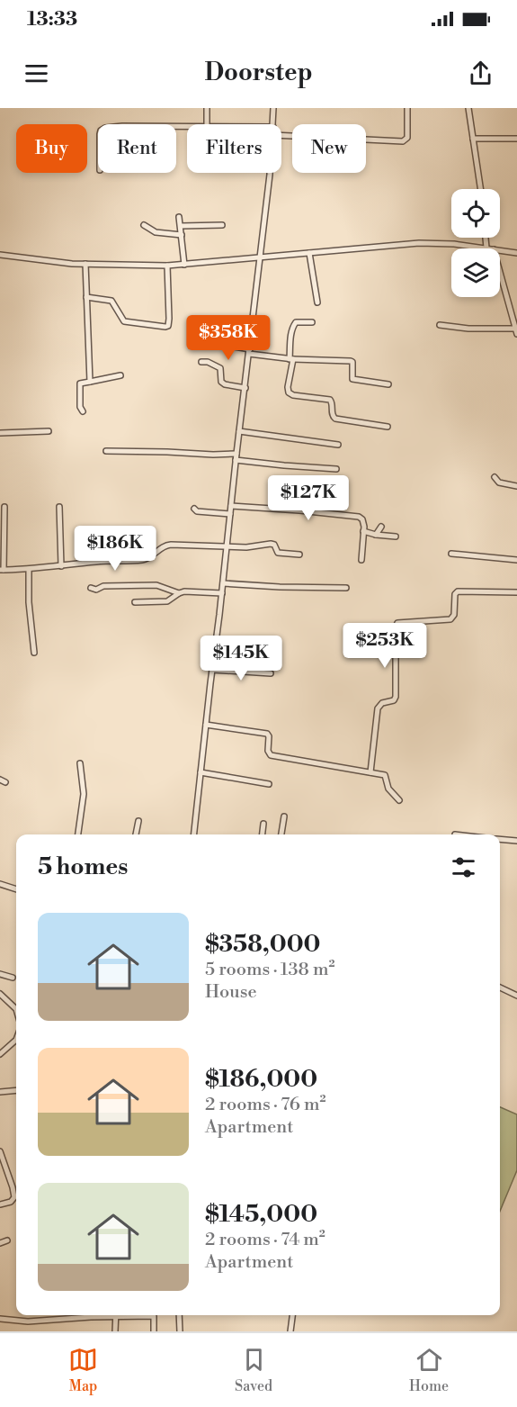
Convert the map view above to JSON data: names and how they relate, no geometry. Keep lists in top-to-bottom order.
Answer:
{
  "page": {
    "status": "13:33",
    "header": "Doorstep",
    "chip": [
      "Buy",
      "Rent",
      "Filters",
      "New"
    ],
    "price": [
      "$358K",
      "$127K",
      "$186K",
      "$253K",
      "$145K"
    ],
    "heading": "5 homes",
    "list": [
      {
        "name": "$358,000",
        "note": "5 rooms · 138 m² · House"
      },
      {
        "name": "$186,000",
        "note": "2 rooms · 76 m² · Apartment"
      },
      {
        "name": "$145,000",
        "note": "2 rooms · 74 m² · Apartment"
      }
    ],
    "tabs": ["Map", "Saved", "Home"]
  }
}
